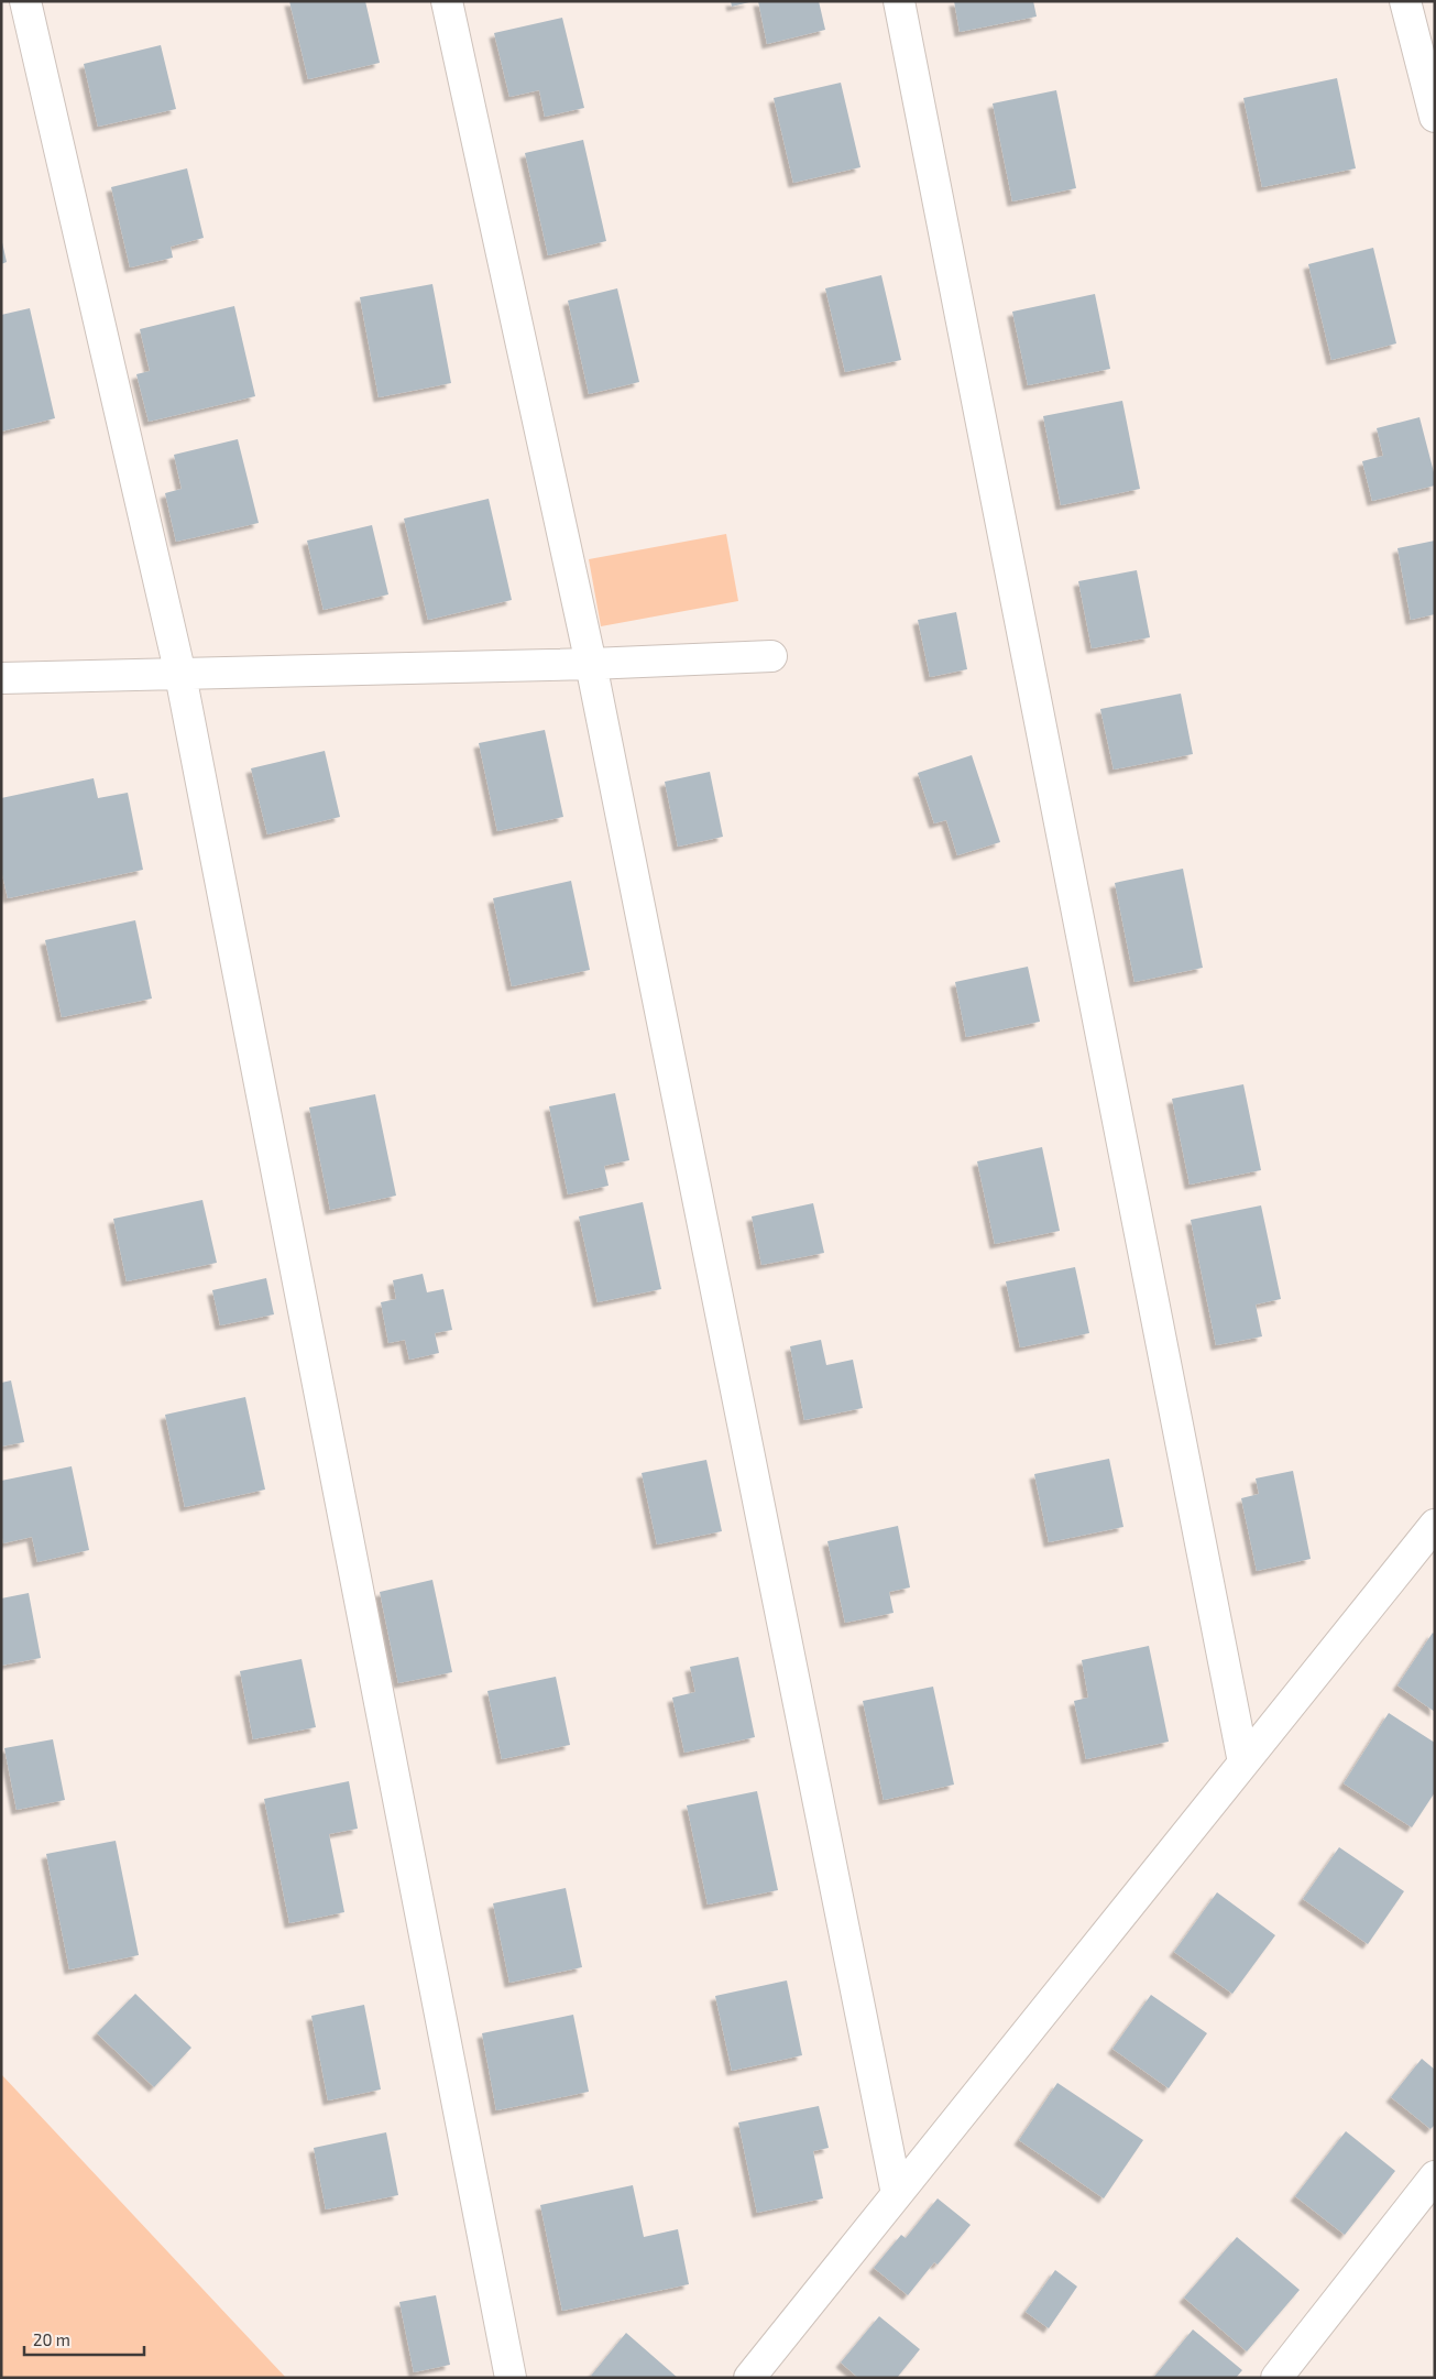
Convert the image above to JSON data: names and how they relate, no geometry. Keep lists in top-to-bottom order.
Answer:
{
  "scale_bar": "20 m"
}
